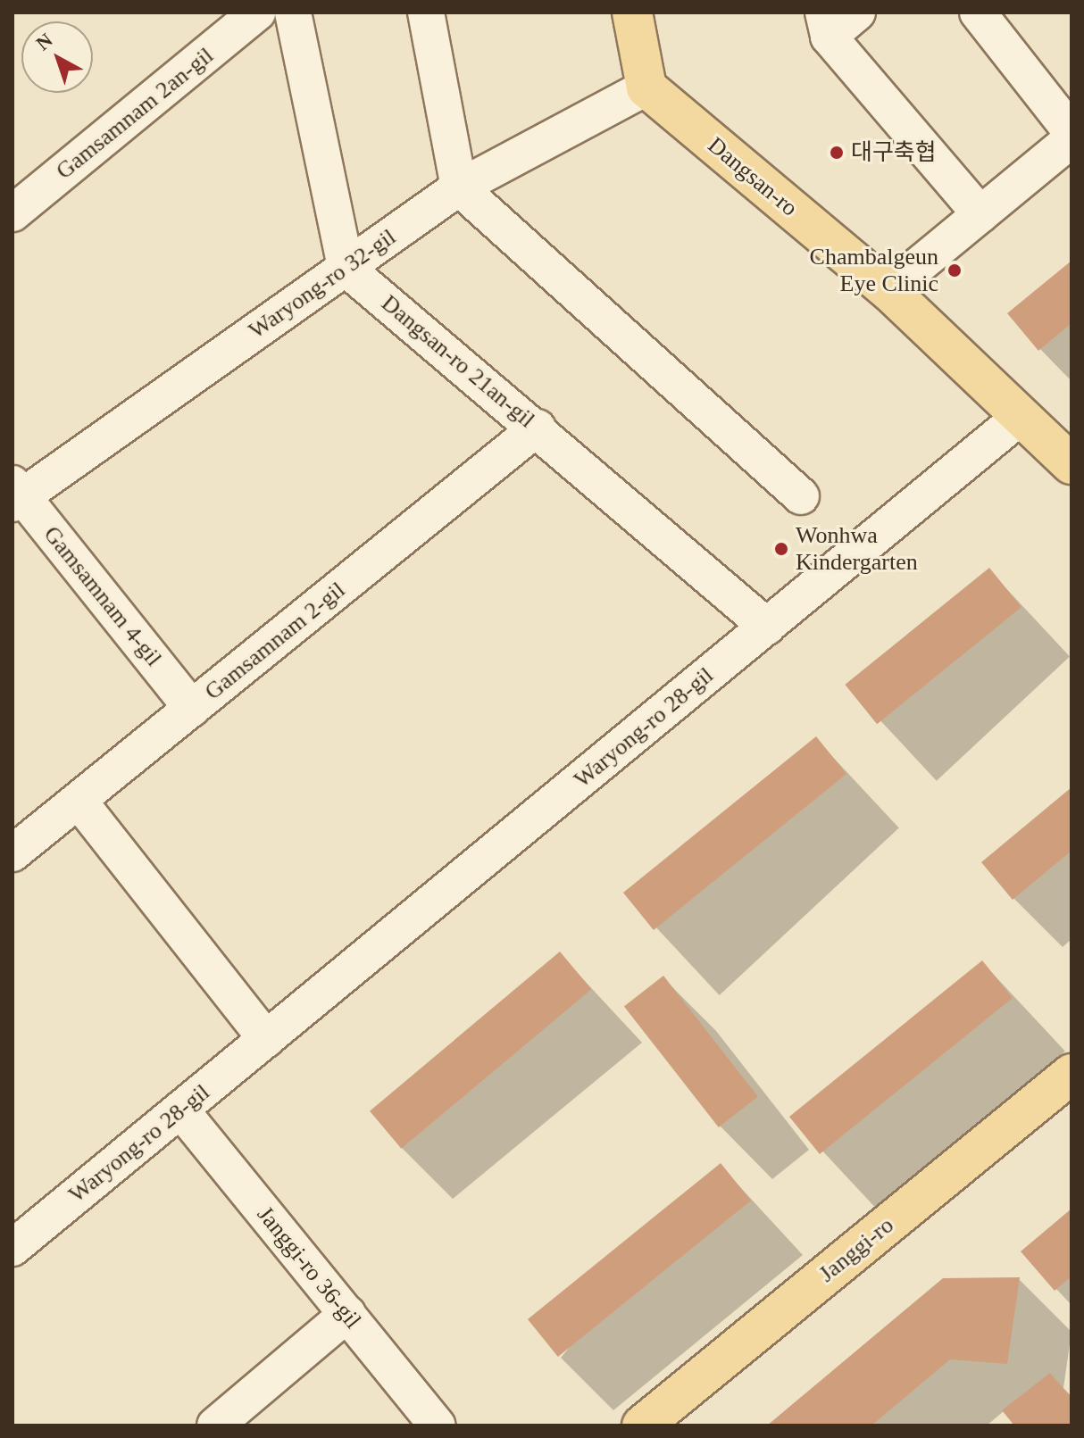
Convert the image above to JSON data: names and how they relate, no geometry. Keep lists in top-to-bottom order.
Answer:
{
  "streets": {
    "main road": ["Dangsan-ro", "Janggi-ro"],
    "street": [
      "Gamsamnam 2an-gil",
      "Waryong-ro 32-gil",
      "Dangsan-ro 21an-gil",
      "Gamsamnam 4-gil",
      "Gamsamnam 2-gil",
      "Waryong-ro 28-gil",
      "Janggi-ro 36-gil"
    ]
  },
  "crossings": [
    ["Dangsan-ro", "Waryong-ro 32-gil"],
    ["Dangsan-ro", "Waryong-ro 28-gil"],
    ["Waryong-ro 32-gil", "Dangsan-ro 21an-gil"],
    ["Waryong-ro 32-gil", "Gamsamnam 4-gil"],
    ["Dangsan-ro 21an-gil", "Gamsamnam 2-gil"],
    ["Dangsan-ro 21an-gil", "Waryong-ro 28-gil"],
    ["Gamsamnam 4-gil", "Gamsamnam 2-gil"],
    ["Waryong-ro 28-gil", "Janggi-ro 36-gil"]
  ],
  "places": ["대구축협", "Chambalgeun Eye Clinic", "Wonhwa Kindergarten"],
  "north": "top left"
}
